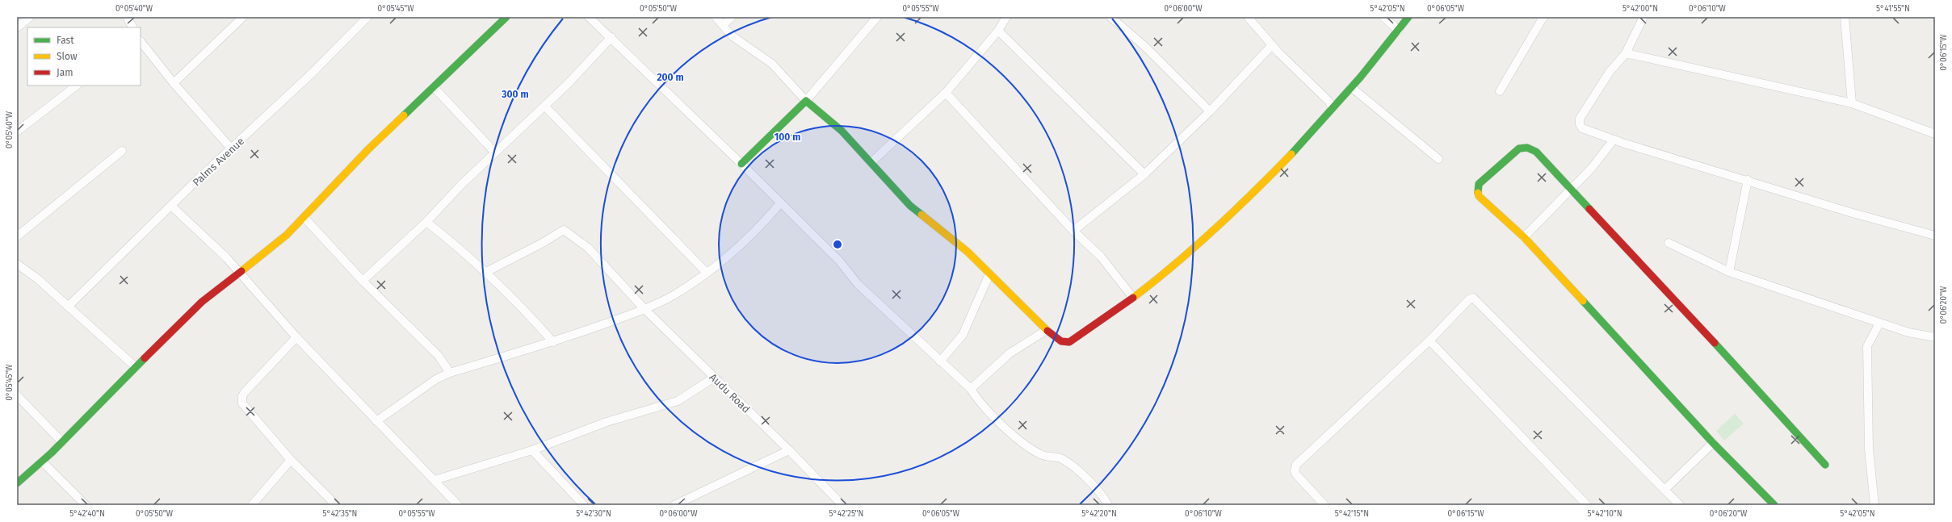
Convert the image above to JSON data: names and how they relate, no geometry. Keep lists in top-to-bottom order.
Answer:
{
  "streets": {
    "street": ["Palms Avenue", "Audu Road"]
  },
  "legend": ["Fast", "Slow", "Jam"],
  "coordinates": [
    "0°05'40\"W",
    "0°05'45\"W",
    "0°05'50\"W",
    "0°05'55\"W",
    "0°06'00\"W",
    "5°42'05\"N",
    "0°06'05\"W",
    "5°42'00\"N",
    "0°06'10\"W",
    "5°41'55\"N",
    "0°06'15\"W",
    "0°06'20\"W",
    "5°42'40\"N",
    "5°42'35\"N",
    "5°42'30\"N",
    "5°42'25\"N",
    "5°42'20\"N",
    "5°42'15\"N",
    "5°42'10\"N"
  ],
  "rings": ["200 m", "300 m", "100 m"]
}
